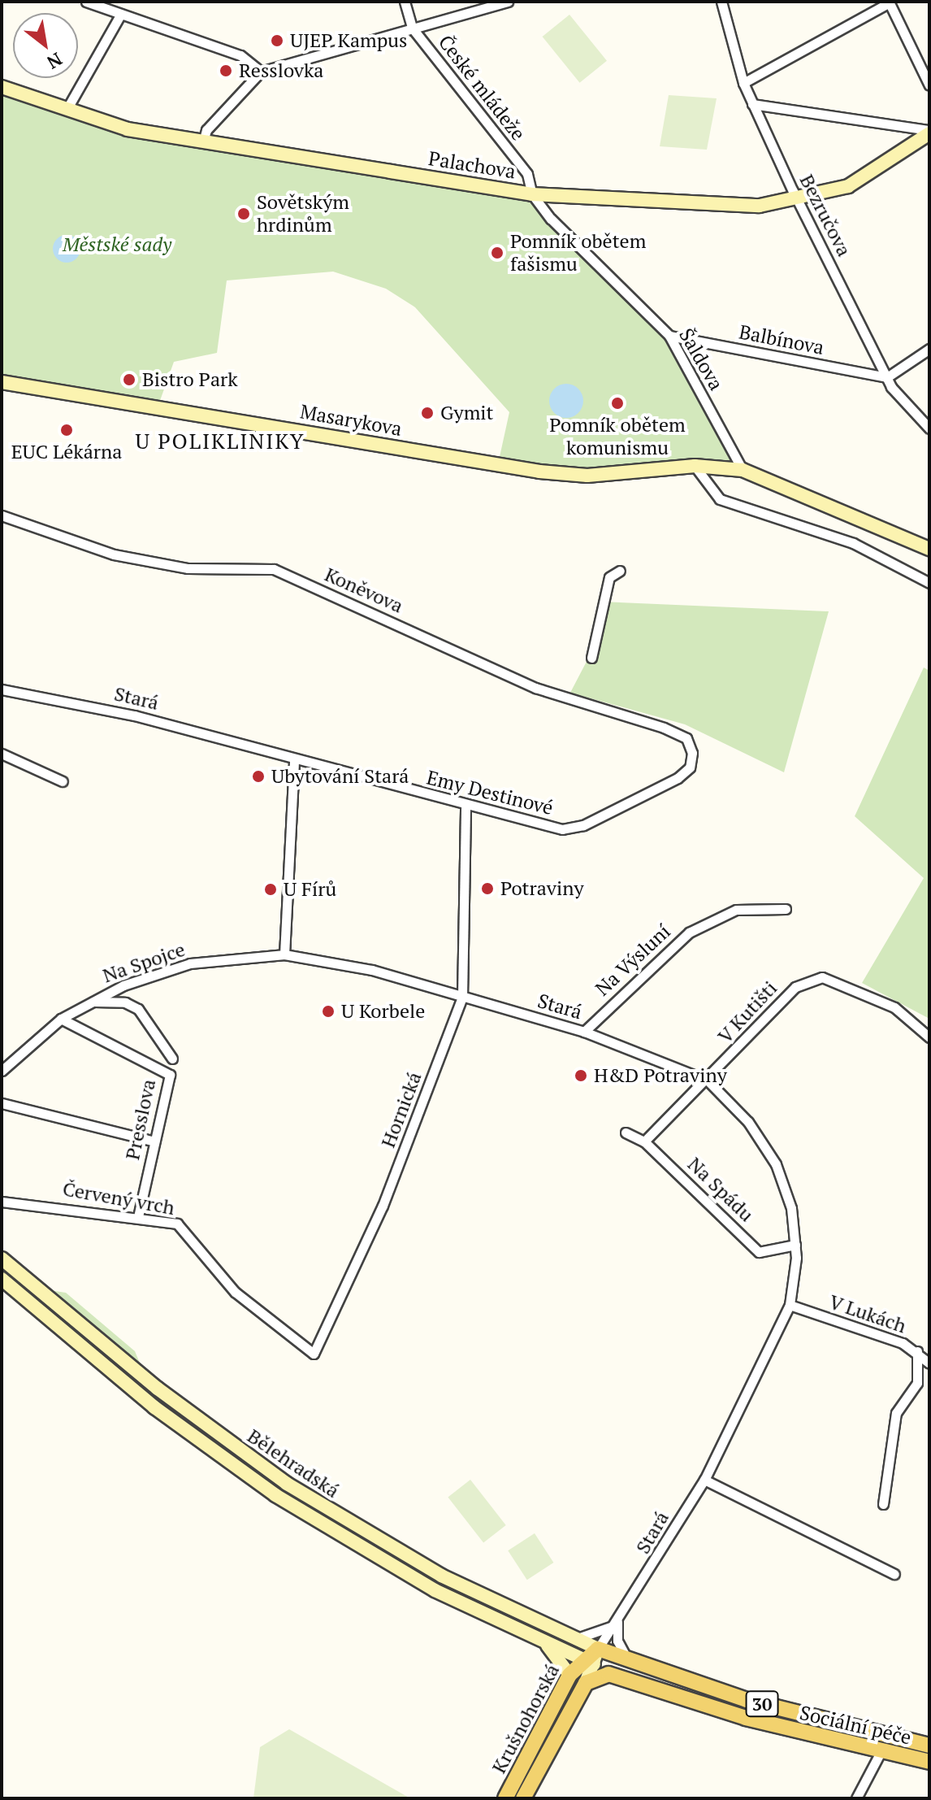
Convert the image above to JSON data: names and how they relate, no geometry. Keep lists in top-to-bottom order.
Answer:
{
  "streets": {
    "main road": ["30", "Krušnohorská", "Sociální péče"],
    "street": [
      "České mládeže",
      "Palachova",
      "Bezručova",
      "Balbínova",
      "Šaldova",
      "Masarykova",
      "Koněvova",
      "Stará",
      "Emy Destinové",
      "Na Výsluní",
      "Na Spojce",
      "V Kutišti",
      "Hornická",
      "Presslova",
      "Na Spádu",
      "Červený vrch",
      "V Lukách",
      "Bělehradská"
    ]
  },
  "crossings": [
    ["České mládeže", "Palachova"],
    ["České mládeže", "Šaldova"],
    ["Palachova", "Bezručova"],
    ["Palachova", "Šaldova"],
    ["Bezručova", "Balbínova"],
    ["Balbínova", "Šaldova"],
    ["Šaldova", "Masarykova"],
    ["Koněvova", "Emy Destinové"],
    ["Stará", "Emy Destinové"],
    ["Stará", "Na Výsluní"],
    ["Stará", "Na Spojce"],
    ["Stará", "V Kutišti"],
    ["Stará", "Hornická"],
    ["Stará", "Na Spádu"],
    ["Stará", "V Lukách"],
    ["Stará", "Bělehradská"],
    ["Stará", "Sociální péče"],
    ["Emy Destinové", "Hornická"],
    ["Na Spojce", "Presslova"],
    ["V Kutišti", "Na Spádu"],
    ["Hornická", "Červený vrch"],
    ["Presslova", "Červený vrch"],
    ["Bělehradská", "Krušnohorská"],
    ["Bělehradská", "Sociální péče"],
    ["Krušnohorská", "Sociální péče"]
  ],
  "districts": ["U POLIKLINIKY"],
  "parks": ["Městské sady"],
  "places": [
    "UJEP Kampus",
    "Resslovka",
    "Sovětským hrdinům",
    "Pomník obětem fašismu",
    "Bistro Park",
    "Pomník obětem komunismu",
    "Gymit",
    "EUC Lékárna",
    "Ubytování Stará",
    "Potraviny",
    "U Fírů",
    "U Korbele",
    "H&D Potraviny"
  ],
  "north": "bottom right"
}
